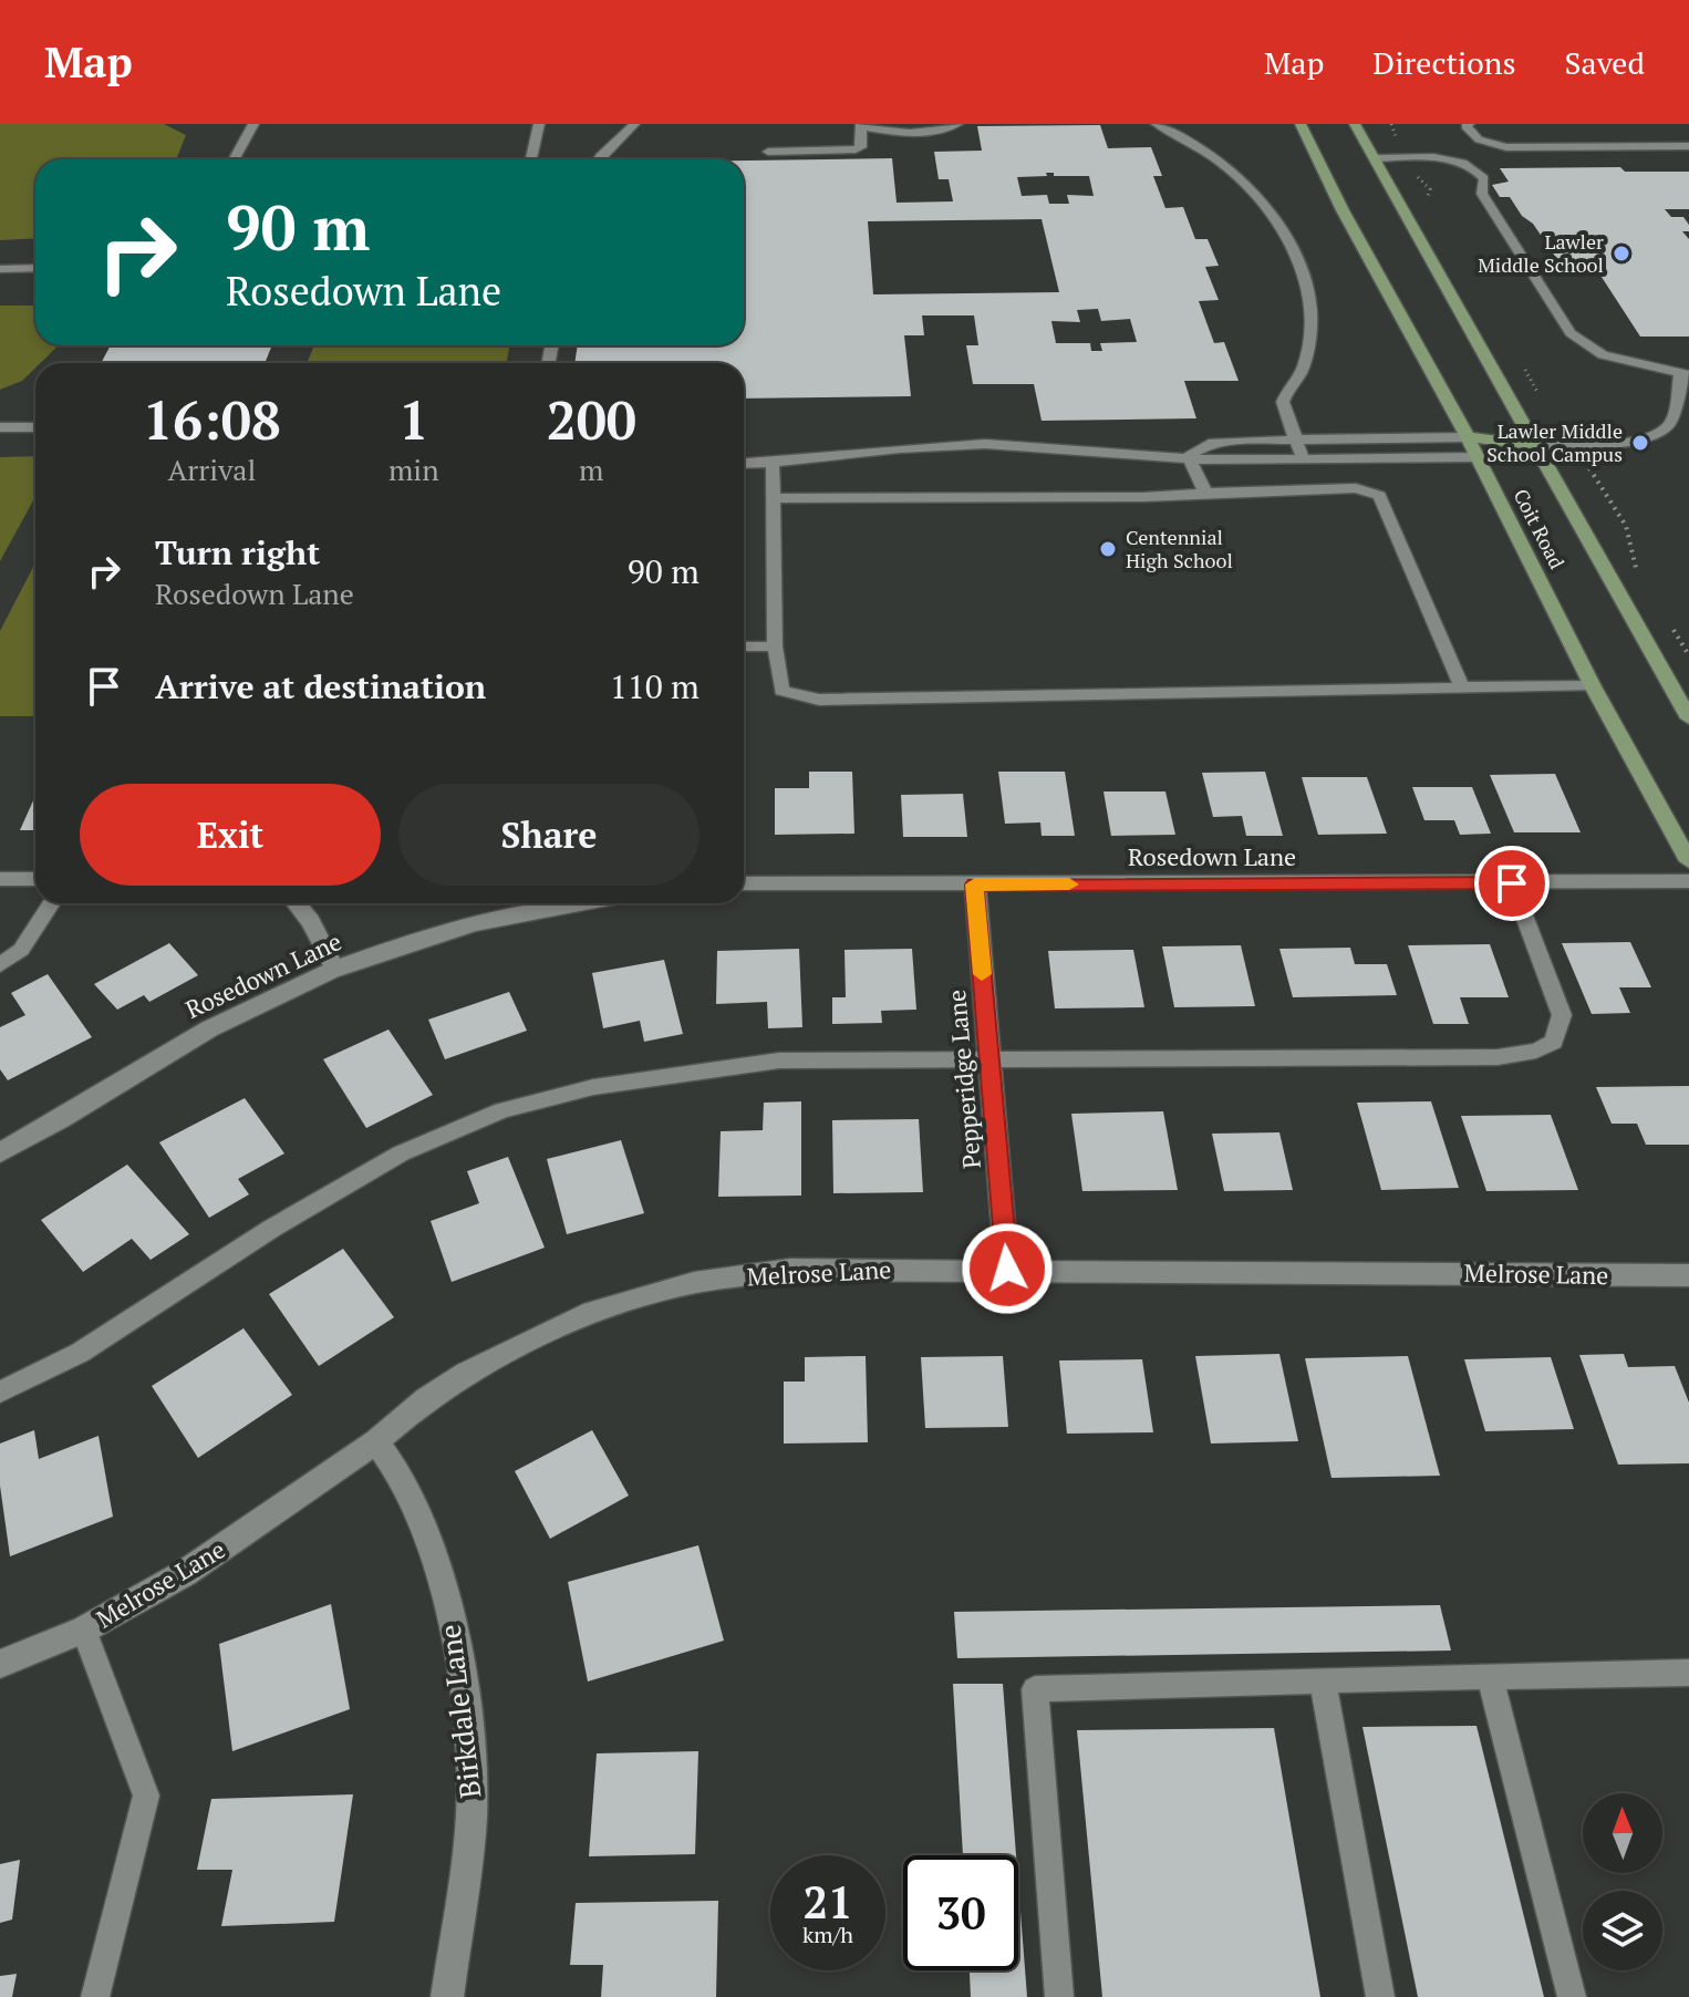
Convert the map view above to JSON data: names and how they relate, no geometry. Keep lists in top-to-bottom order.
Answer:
{
  "streets": {
    "main road": ["Coit Road"],
    "street": [
      "Rosedown Lane",
      "Pepperidge Lane",
      "Melrose Lane",
      "Birkdale Lane"
    ]
  },
  "crossings": [
    ["Rosedown Lane", "Pepperidge Lane"],
    ["Pepperidge Lane", "Melrose Lane"],
    ["Melrose Lane", "Birkdale Lane"]
  ],
  "places": ["Lawler Middle School", "Lawler Middle School Campus", "Centennial High School"],
  "north": "top",
  "page": {
    "header": "Map",
    "nav": ["Map", "Directions", "Saved"],
    "turn": ["90 m", "Rosedown Lane"],
    "eta": [
      "16:08",
      "Arrival",
      "1",
      "min",
      "200",
      "m"
    ],
    "list": [
      {
        "name": "Turn right",
        "note": "Rosedown Lane",
        "value": "90 m"
      },
      {
        "name": "Arrive at destination",
        "value": "110 m"
      }
    ],
    "buttons": ["Exit", "Share"],
    "speed": "21 km/h",
    "limit": "30"
  }
}
